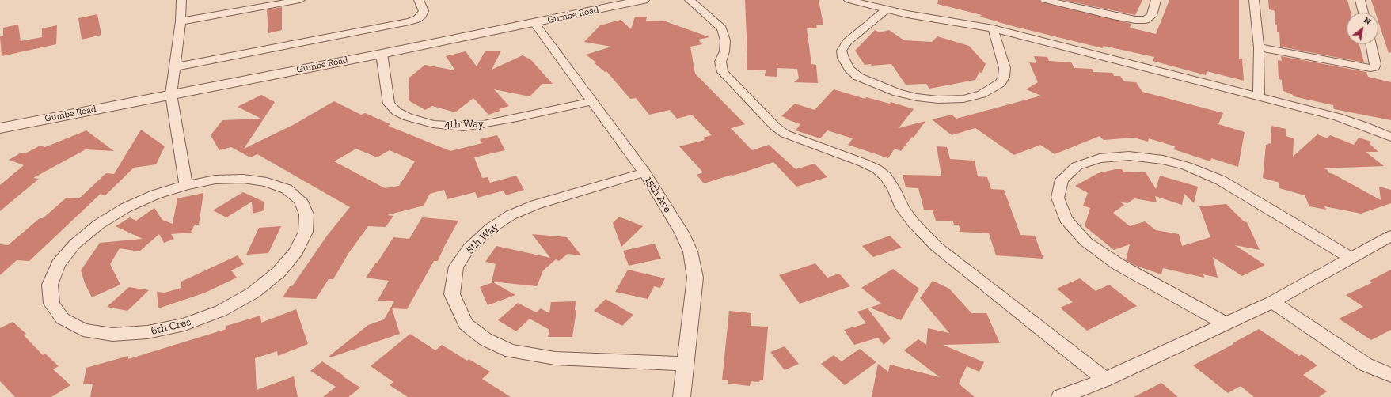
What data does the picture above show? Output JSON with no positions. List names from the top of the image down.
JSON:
{
  "streets": {
    "street": [
      "Gumbe Road",
      "4th Way",
      "15th Ave",
      "5th Way",
      "6th Cres"
    ]
  },
  "crossings": [
    ["Gumbe Road", "4th Way"],
    ["Gumbe Road", "15th Ave"],
    ["4th Way", "15th Ave"],
    ["15th Ave", "5th Way"]
  ],
  "north": "top right"
}
